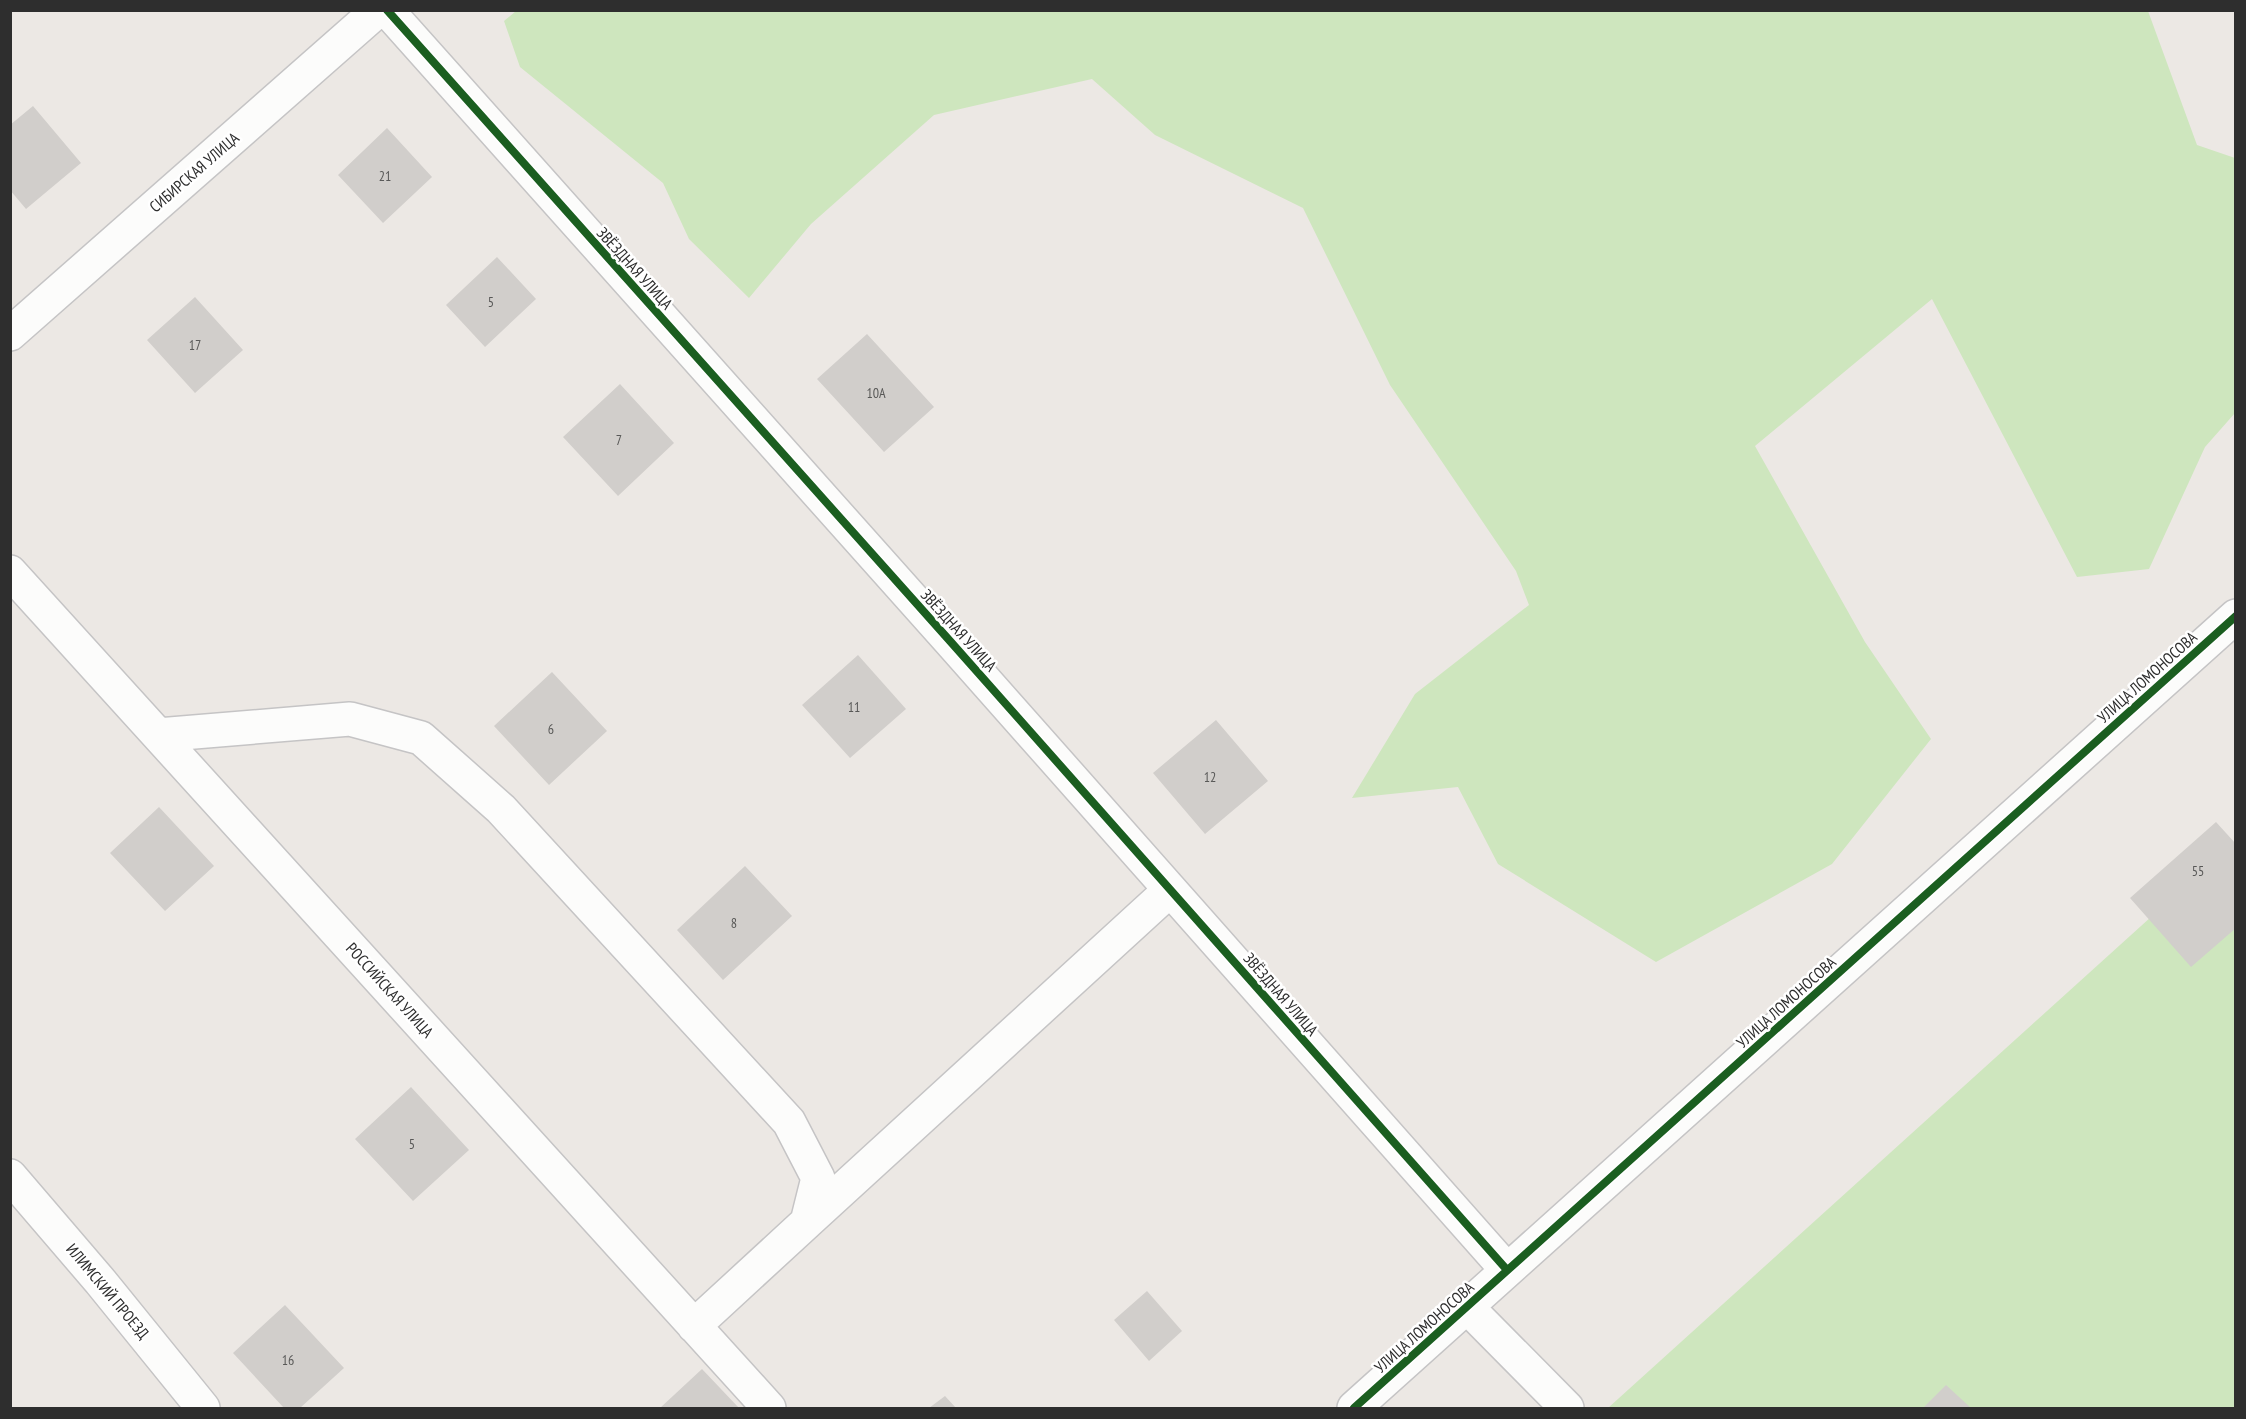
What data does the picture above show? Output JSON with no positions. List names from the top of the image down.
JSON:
{
  "streets": {
    "street": [
      "СИБИРСКАЯ УЛИЦА",
      "ЗВЁЗДНАЯ УЛИЦА",
      "УЛИЦА ЛОМОНОСОВА",
      "РОССИЙСКАЯ УЛИЦА",
      "ИЛИМСКИЙ ПРОЕЗД"
    ]
  },
  "crossings": [
    ["ЗВЁЗДНАЯ УЛИЦА", "УЛИЦА ЛОМОНОСОВА"]
  ],
  "house_numbers": [
    "21",
    "5",
    "17",
    "10А",
    "7",
    "11",
    "6",
    "12",
    "55",
    "8",
    "5",
    "16"
  ]
}
